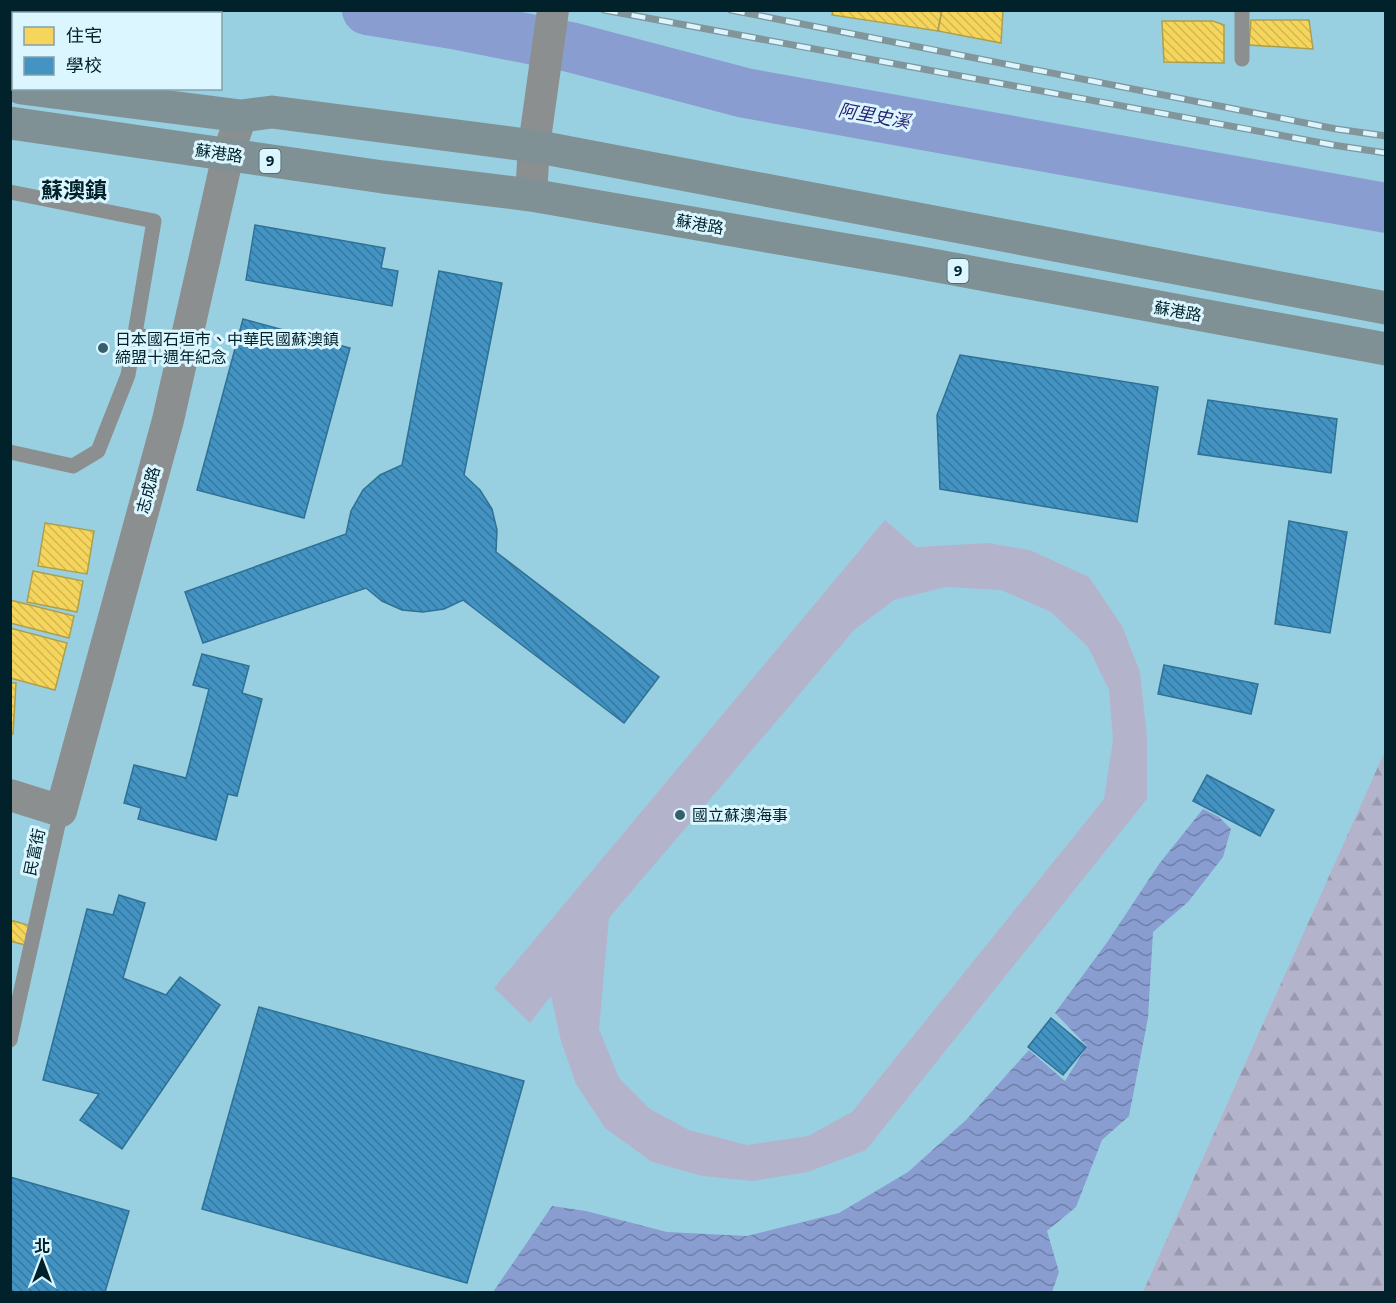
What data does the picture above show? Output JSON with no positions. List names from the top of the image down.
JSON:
{
  "streets": {
    "main road": ["蘇港路", "9"],
    "street": ["志成路"],
    "lane": ["民富街"]
  },
  "crossings": [
    ["蘇港路", "志成路"],
    ["志成路", "民富街"]
  ],
  "districts": ["蘇澳鎮"],
  "water": ["阿里史溪"],
  "places": ["日本國石垣市、中華民國蘇澳鎮 締盟十週年紀念", "國立蘇澳海事"],
  "legend": ["住宅", "學校"],
  "north": "top"
}
